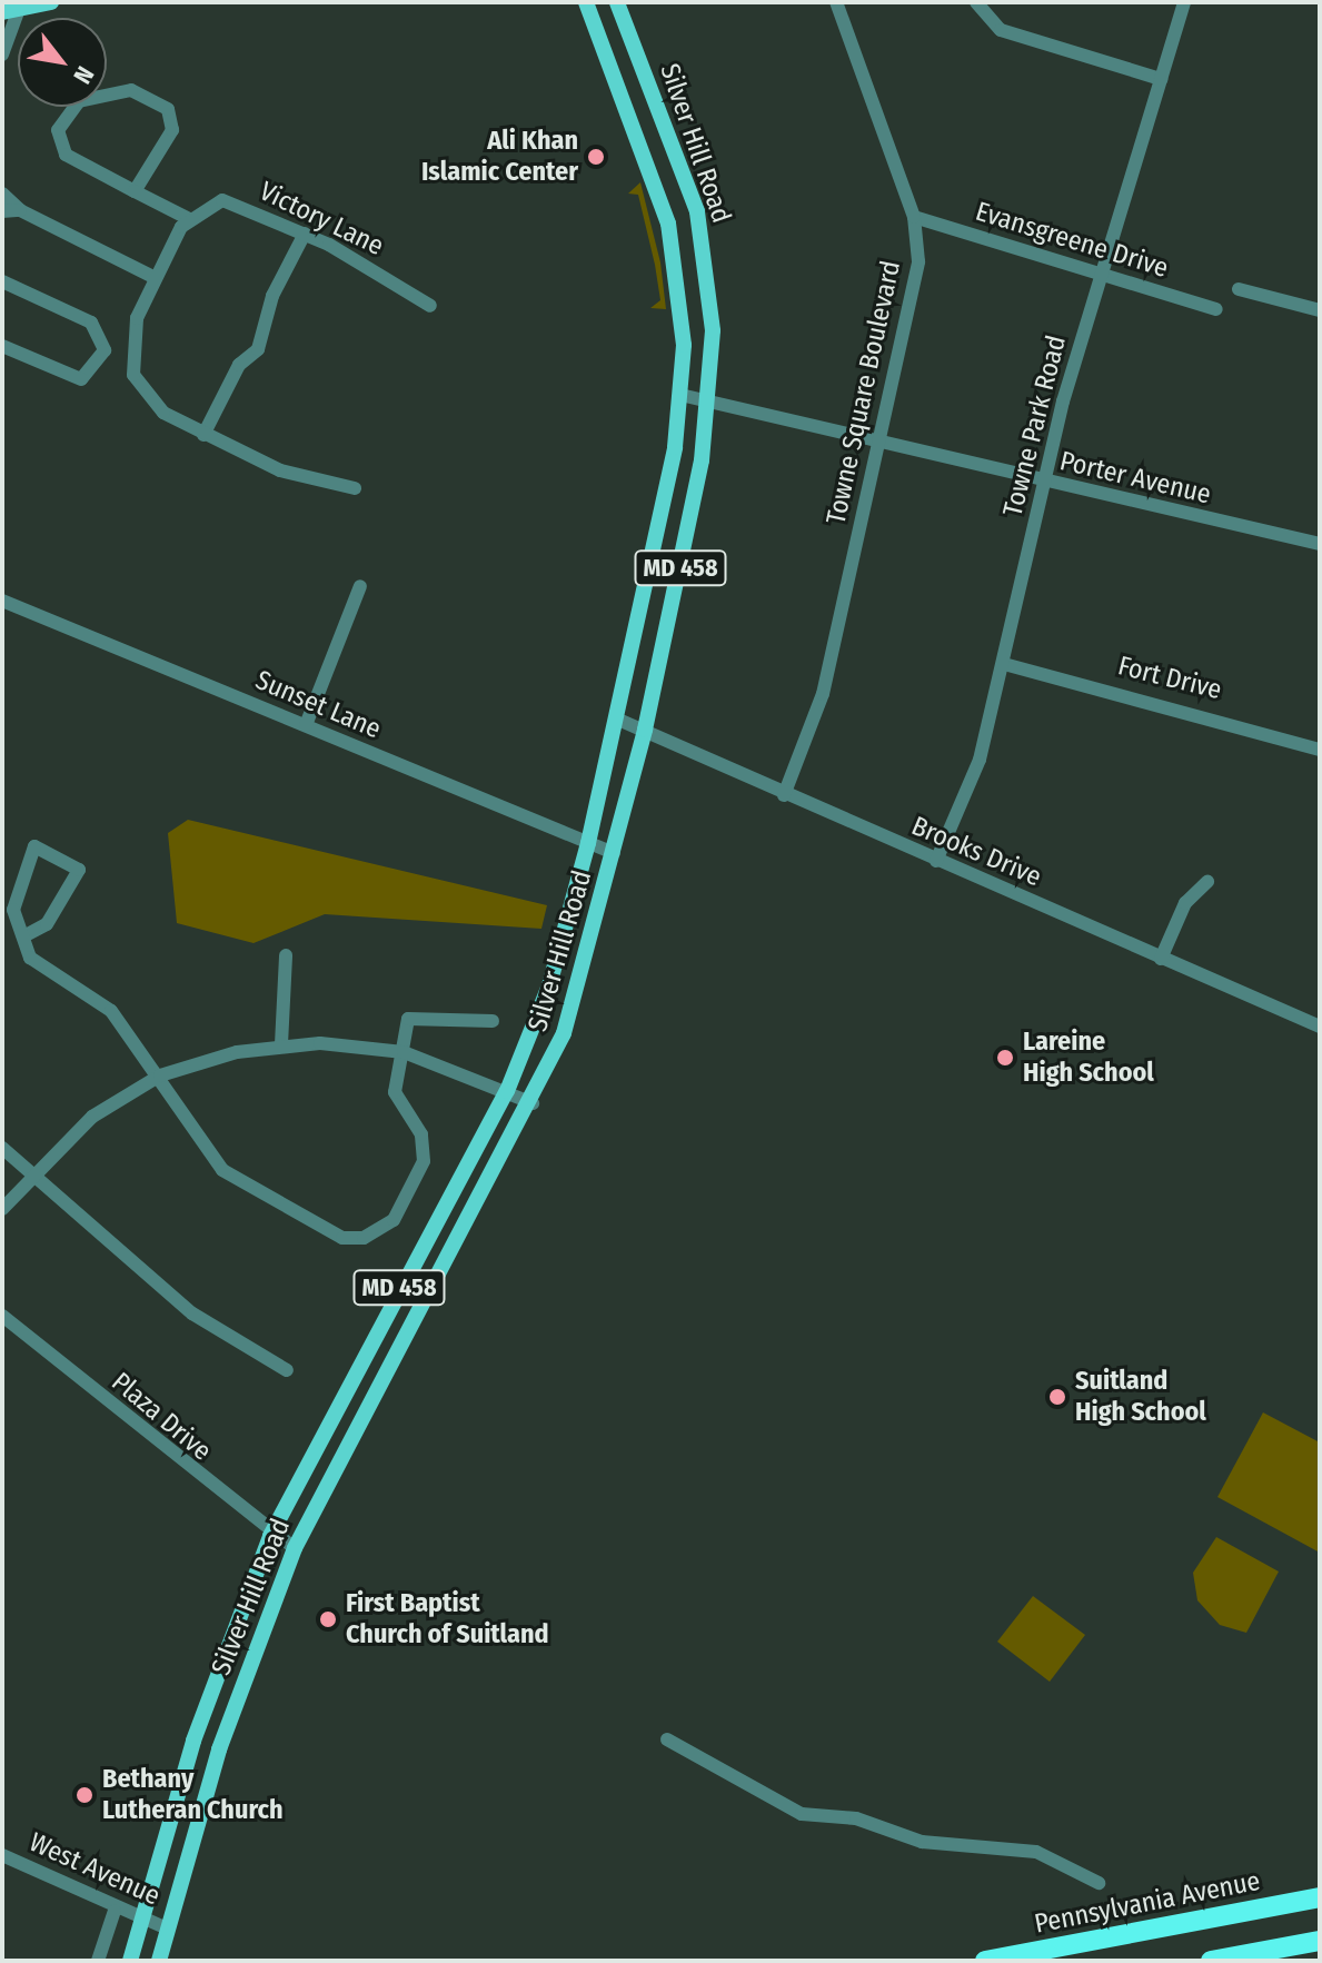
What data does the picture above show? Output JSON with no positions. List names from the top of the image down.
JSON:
{
  "streets": {
    "highway": ["Pennsylvania Avenue"],
    "main road": ["Silver Hill Road", "MD 458"],
    "street": [
      "Victory Lane",
      "Evansgreene Drive",
      "Towne Square Boulevard",
      "Towne Park Road",
      "Porter Avenue",
      "Fort Drive",
      "Sunset Lane",
      "Brooks Drive",
      "Plaza Drive",
      "West Avenue"
    ]
  },
  "crossings": [
    ["Silver Hill Road", "Porter Avenue"],
    ["Silver Hill Road", "Sunset Lane"],
    ["Silver Hill Road", "Brooks Drive"],
    ["Silver Hill Road", "Plaza Drive"],
    ["Silver Hill Road", "West Avenue"],
    ["Evansgreene Drive", "Towne Square Boulevard"],
    ["Evansgreene Drive", "Towne Park Road"],
    ["Towne Square Boulevard", "Porter Avenue"],
    ["Towne Square Boulevard", "Brooks Drive"],
    ["Towne Park Road", "Porter Avenue"],
    ["Towne Park Road", "Fort Drive"],
    ["Towne Park Road", "Brooks Drive"]
  ],
  "places": [
    "Ali Khan Islamic Center",
    "Lareine High School",
    "Suitland High School",
    "First Baptist Church of Suitland",
    "Bethany Lutheran Church"
  ],
  "north": "bottom right"
}
